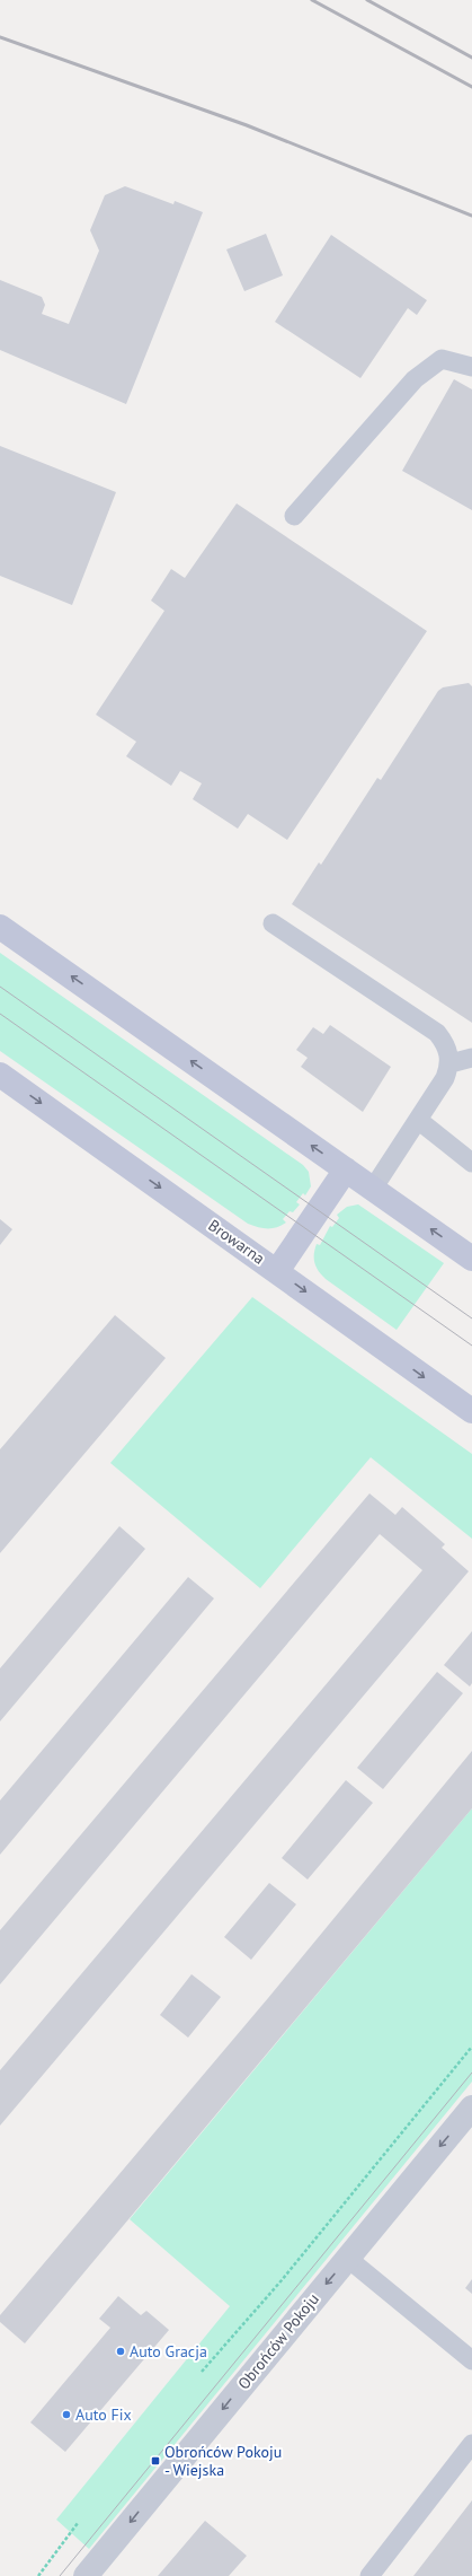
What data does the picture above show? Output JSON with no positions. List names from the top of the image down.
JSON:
{
  "streets": {
    "main road": ["Browarna"],
    "street": ["Obrońców Pokoju"]
  },
  "one_way": ["Obrońców Pokoju"],
  "places": {
    "other": ["Auto Gracja", "Auto Fix"],
    "transit": ["Obrońców Pokoju - Wiejska"]
  }
}
